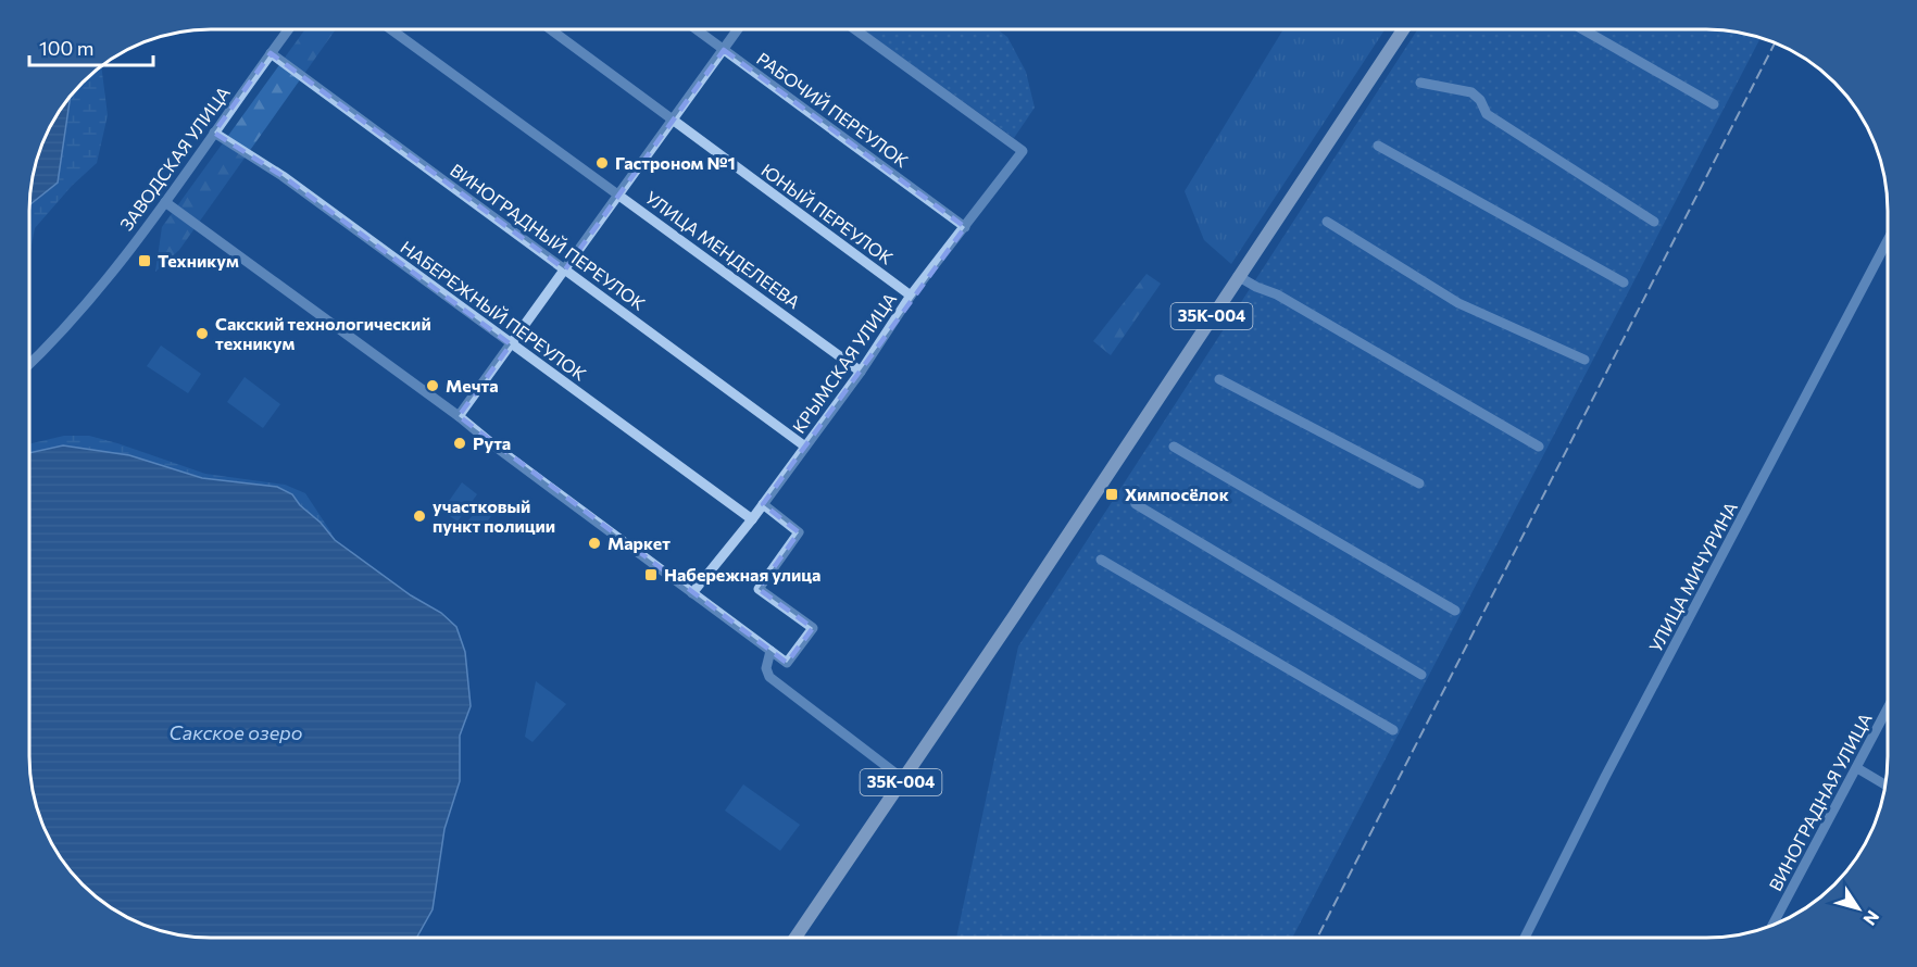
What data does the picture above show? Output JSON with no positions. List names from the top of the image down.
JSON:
{
  "streets": {
    "main road": ["35К-004"],
    "street": [
      "РАБОЧИЙ ПЕРЕУЛОК",
      "ЗАВОДСКАЯ УЛИЦА",
      "ЮНЫЙ ПЕРЕУЛОК",
      "ВИНОГРАДНЫЙ ПЕРЕУЛОК",
      "УЛИЦА МЕНДЕЛЕЕВА",
      "НАБЕРЕЖНЫЙ ПЕРЕУЛОК",
      "КРЫМСКАЯ УЛИЦА",
      "УЛИЦА МИЧУРИНА",
      "ВИНОГРАДНАЯ УЛИЦА"
    ]
  },
  "crossings": [
    ["РАБОЧИЙ ПЕРЕУЛОК", "КРЫМСКАЯ УЛИЦА"],
    ["ЗАВОДСКАЯ УЛИЦА", "ВИНОГРАДНЫЙ ПЕРЕУЛОК"],
    ["ЗАВОДСКАЯ УЛИЦА", "НАБЕРЕЖНЫЙ ПЕРЕУЛОК"],
    ["ЮНЫЙ ПЕРЕУЛОК", "КРЫМСКАЯ УЛИЦА"],
    ["ВИНОГРАДНЫЙ ПЕРЕУЛОК", "КРЫМСКАЯ УЛИЦА"],
    ["УЛИЦА МЕНДЕЛЕЕВА", "КРЫМСКАЯ УЛИЦА"],
    ["НАБЕРЕЖНЫЙ ПЕРЕУЛОК", "КРЫМСКАЯ УЛИЦА"]
  ],
  "water": ["Сакское озеро"],
  "places": {
    "other": [
      "Гастроном №1",
      "Сакский технологический техникум",
      "Мечта",
      "Рута",
      "участковый пункт полиции",
      "Маркет"
    ],
    "transit": ["Техникум", "Химпосёлок", "Набережная улица"]
  },
  "scale_bar": "100 m",
  "north": "bottom right"
}
